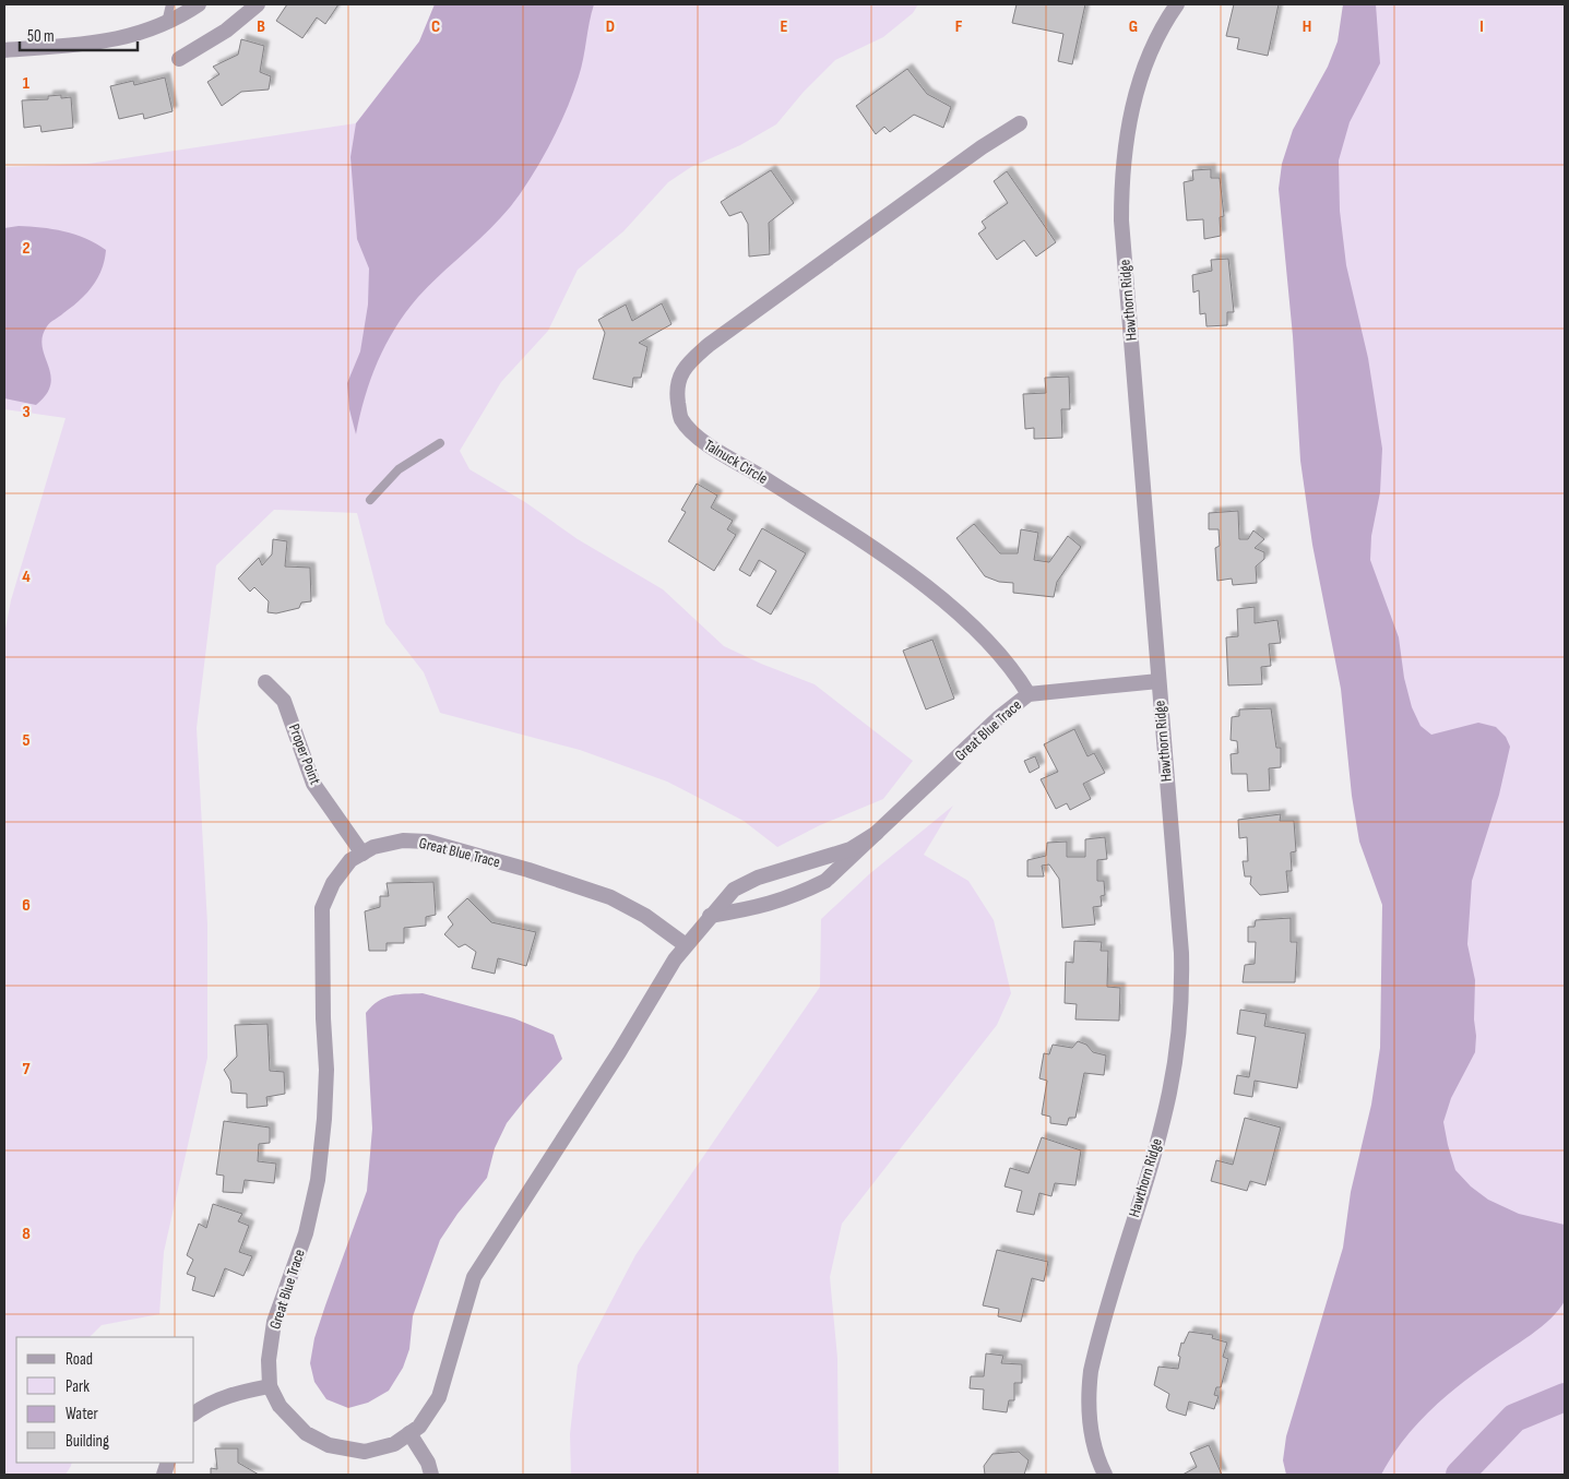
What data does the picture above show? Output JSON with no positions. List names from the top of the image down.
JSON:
{
  "streets": {
    "street": [
      "Hawthorn Ridge",
      "Talnuck Circle",
      "Great Blue Trace",
      "Proper Point"
    ]
  },
  "crossings": [
    ["Hawthorn Ridge", "Great Blue Trace"],
    ["Talnuck Circle", "Great Blue Trace"],
    ["Great Blue Trace", "Proper Point"]
  ],
  "legend": [
    "Road",
    "Park",
    "Water",
    "Building"
  ],
  "scale_bar": "50 m",
  "grid": {
    "columns": [
      "B",
      "C",
      "D",
      "E",
      "F",
      "G",
      "H",
      "I"
    ],
    "rows": [
      "1",
      "2",
      "3",
      "4",
      "5",
      "6",
      "7",
      "8"
    ]
  }
}
